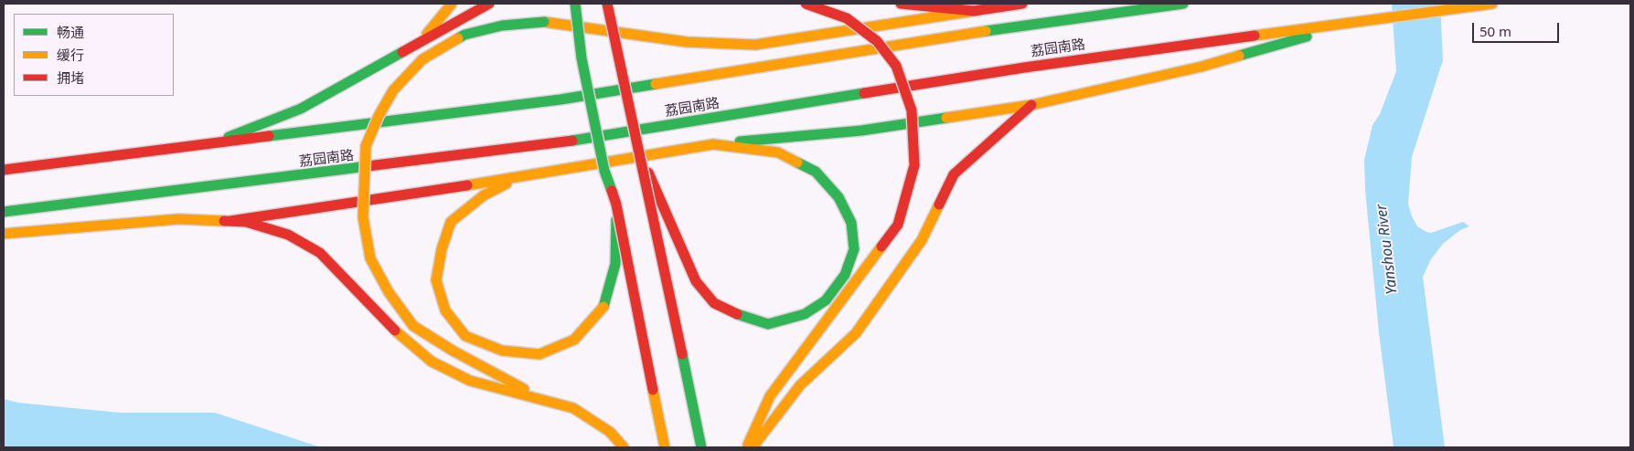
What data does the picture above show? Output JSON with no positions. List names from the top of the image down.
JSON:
{
  "streets": {
    "main road": ["荔园南路"]
  },
  "water": ["Yanshou River"],
  "legend": ["畅通", "缓行", "拥堵"],
  "scale_bar": "50 m"
}
